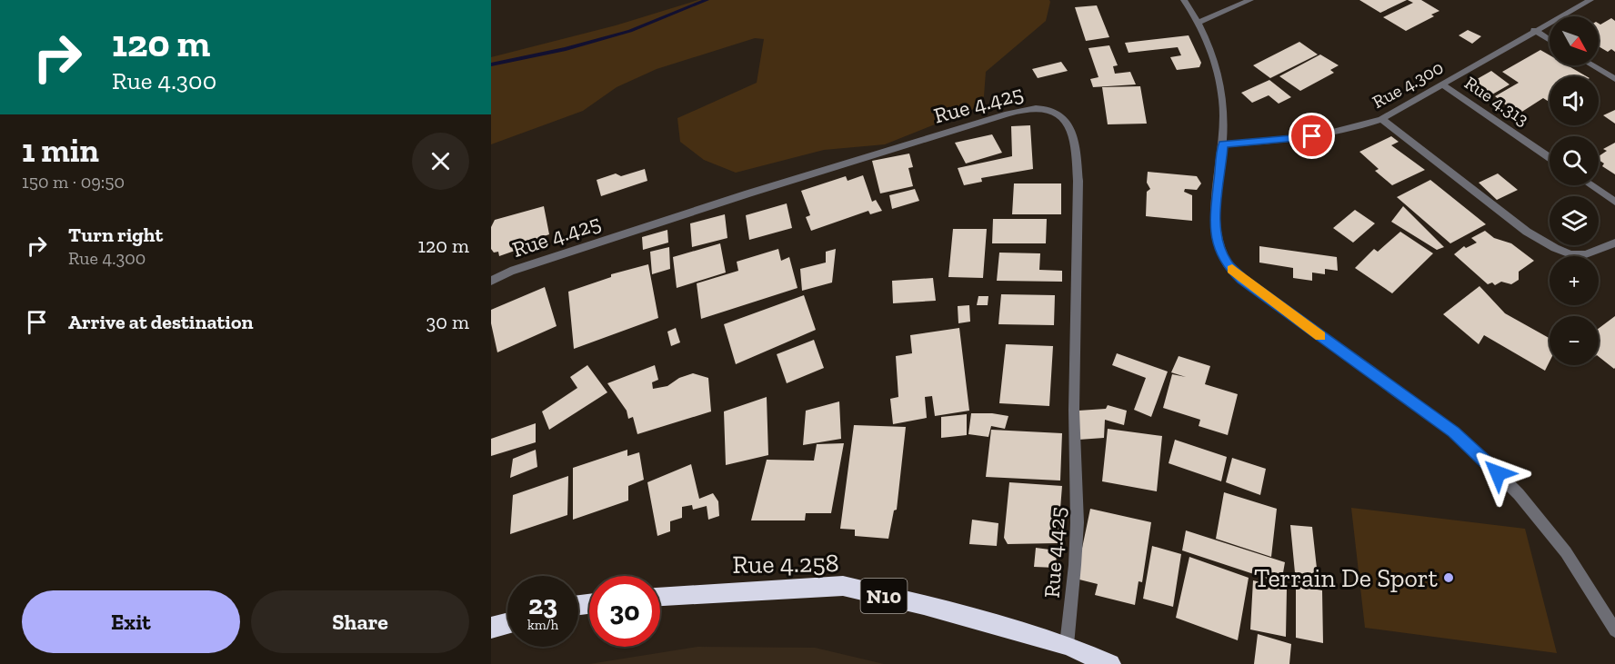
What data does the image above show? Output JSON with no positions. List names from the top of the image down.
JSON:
{
  "streets": {
    "highway": ["Rue 4.258", "N10"],
    "street": ["Rue 4.300", "Rue 4.313", "Rue 4.425"]
  },
  "crossings": [
    ["Rue 4.300", "Rue 4.313"],
    ["Rue 4.425", "Rue 4.258"]
  ],
  "places": ["Terrain De Sport"],
  "north": "bottom right",
  "page": {
    "turn": ["120 m", "Rue 4.300"],
    "map_buttons": ["+", "−"],
    "heading": ["1 min", "150 m · 09:50"],
    "list": [
      {
        "name": "Turn right",
        "note": "Rue 4.300",
        "value": "120 m"
      },
      {
        "name": "Arrive at destination",
        "value": "30 m"
      }
    ],
    "speed": "23 km/h",
    "limit": "30",
    "buttons": ["Exit", "Share"]
  }
}
